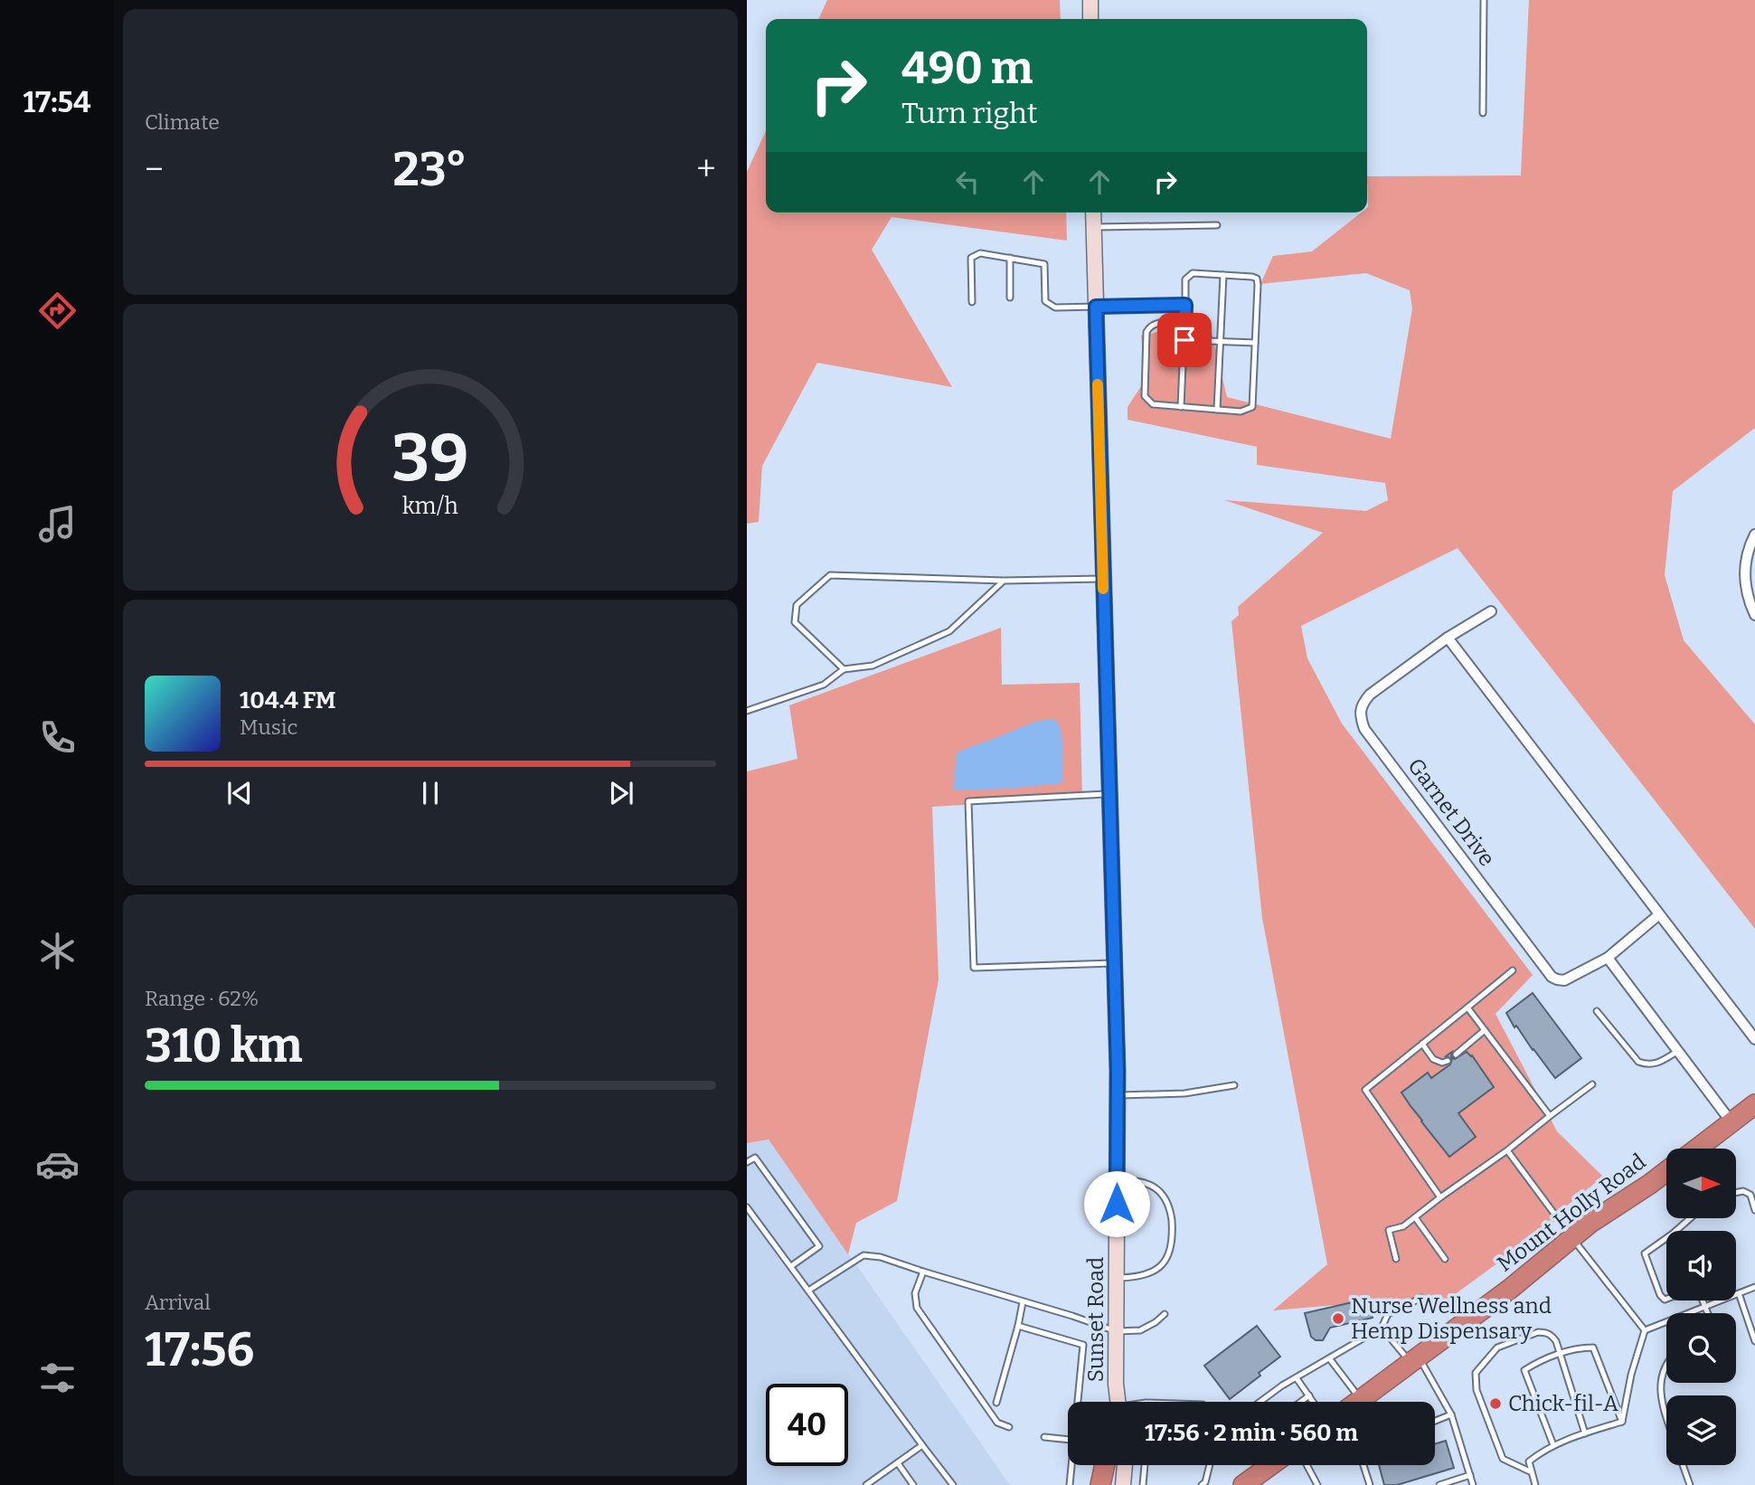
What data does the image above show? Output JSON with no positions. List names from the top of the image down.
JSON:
{
  "streets": {
    "highway": ["Mount Holly Road"],
    "street": ["Garnet Drive", "Sunset Road"]
  },
  "places": ["Nurse Wellness and Hemp Dispensary", "Chick-fil-A"],
  "north": "right",
  "page": {
    "tabs": "17:54",
    "tile": [
      "Climate",
      ["Range · 62%", "310 km"],
      ["Arrival", "17:56"]
    ],
    "turn": ["490 m", "Turn right"],
    "heat": ["−", "23°", "+"],
    "song": ["104.4 FM", "Music"],
    "limit": "40",
    "trip": "17:56 · 2 min · 560 m",
    "gauge": ["39", "km/h"]
  }
}
